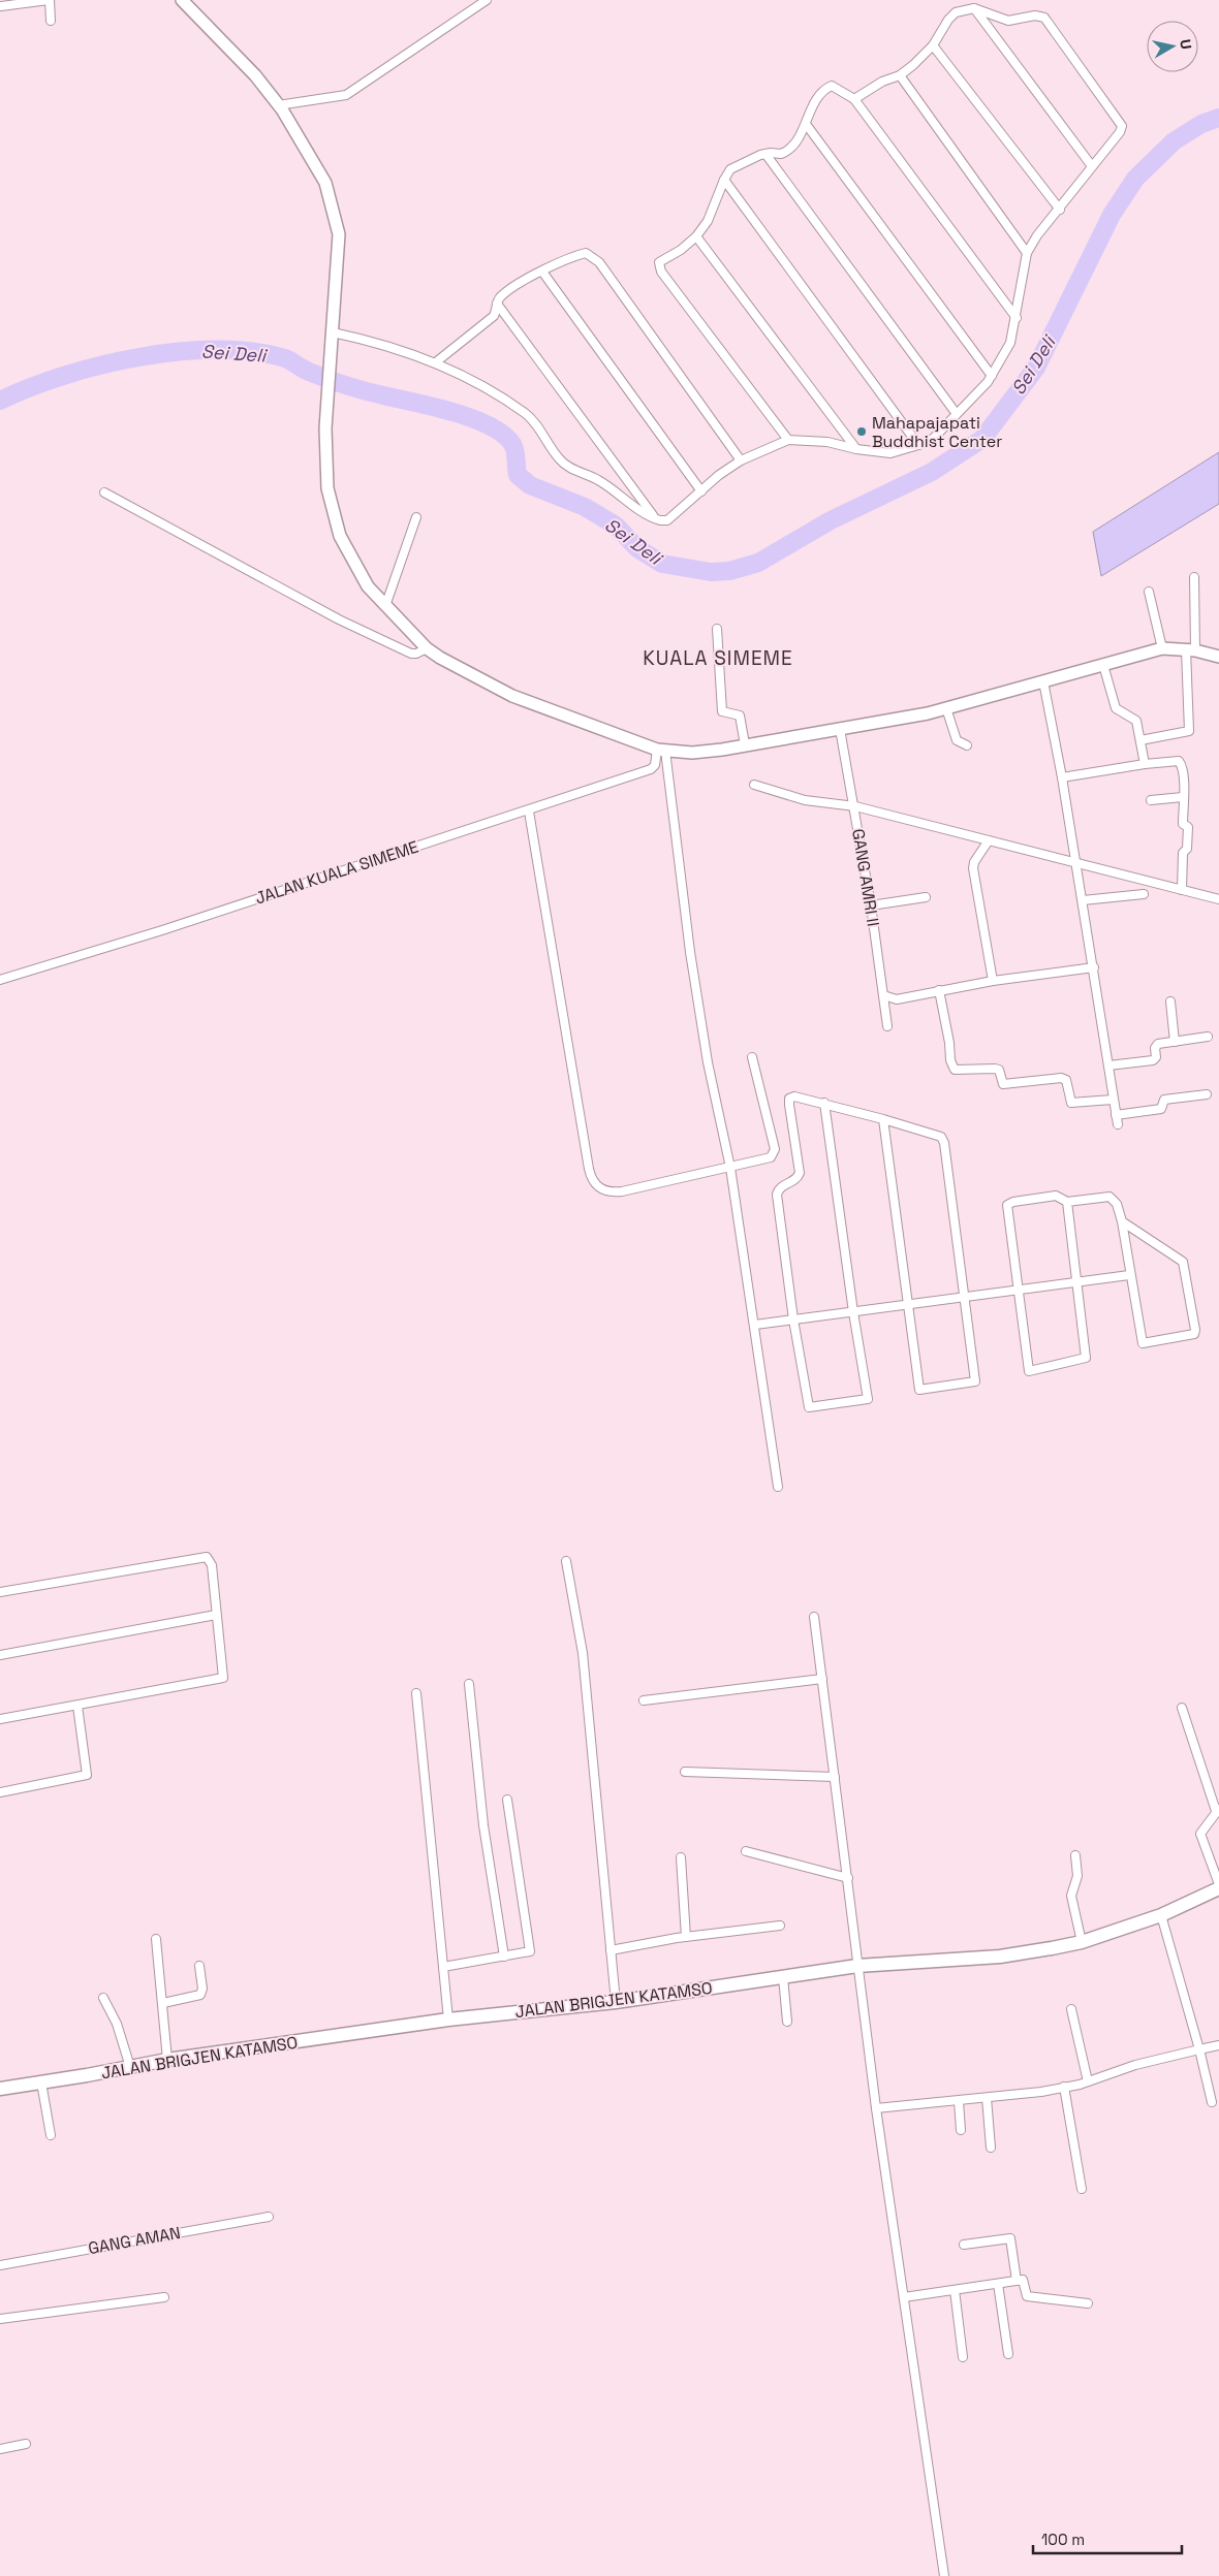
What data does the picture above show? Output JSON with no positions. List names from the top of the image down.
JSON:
{
  "streets": {
    "main road": ["JALAN BRIGJEN KATAMSO"],
    "street": ["JALAN KUALA SIMEME", "GANG AMRI II", "GANG AMAN"]
  },
  "districts": ["KUALA SIMEME"],
  "water": ["Sei Deli"],
  "places": ["Mahapajapati Buddhist Center"],
  "scale_bar": "100 m",
  "north": "right"
}
